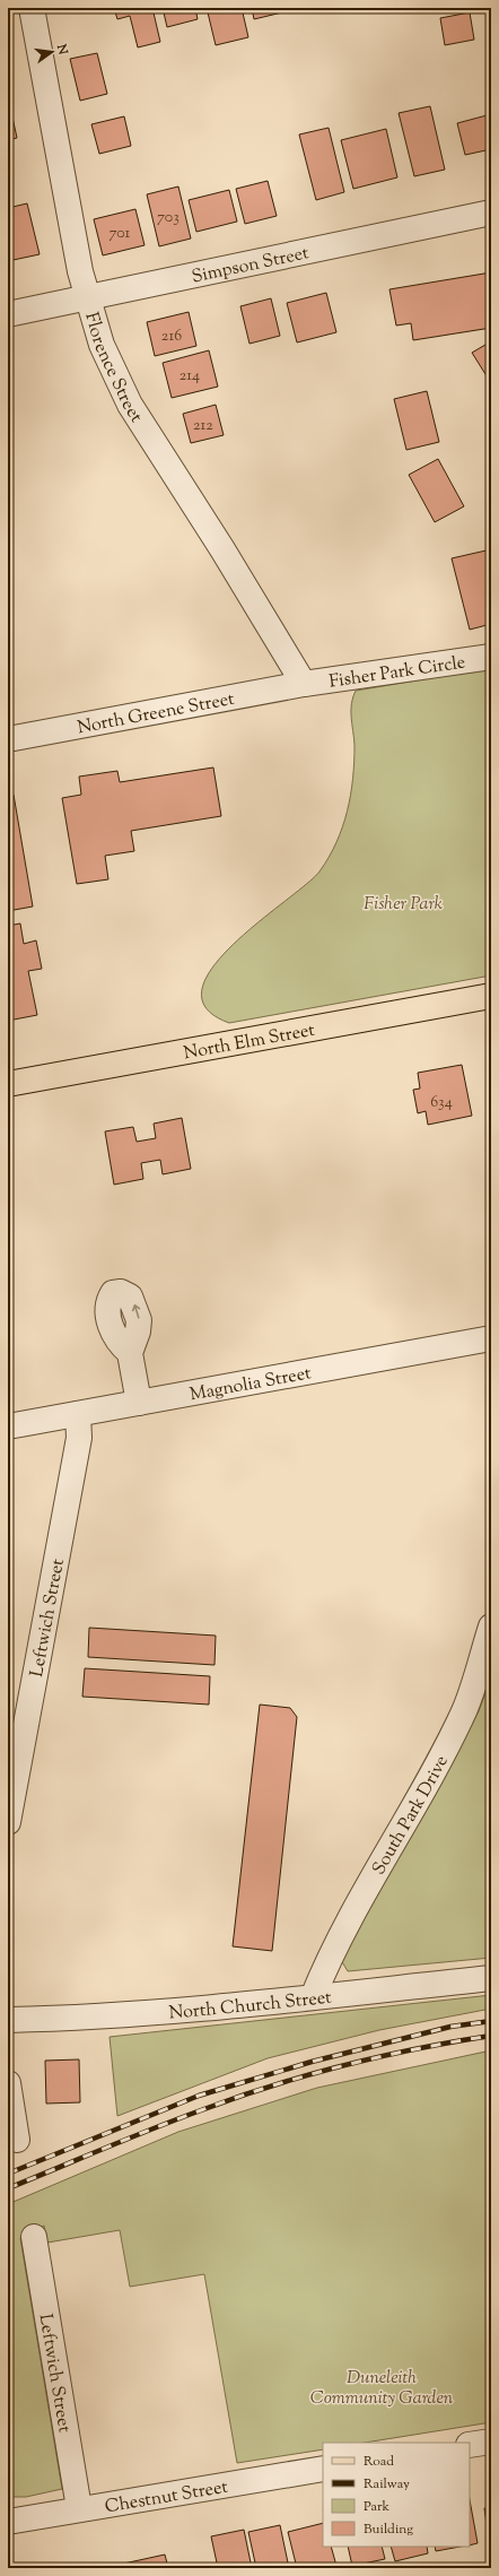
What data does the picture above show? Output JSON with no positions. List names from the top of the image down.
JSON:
{
  "streets": {
    "main road": ["North Elm Street"],
    "street": [
      "Simpson Street",
      "Florence Street",
      "Fisher Park Circle",
      "North Greene Street",
      "Magnolia Street",
      "Leftwich Street",
      "South Park Drive",
      "North Church Street",
      "Chestnut Street"
    ]
  },
  "crossings": [
    ["Simpson Street", "Florence Street"],
    ["Florence Street", "Fisher Park Circle"],
    ["Florence Street", "North Greene Street"],
    ["Fisher Park Circle", "North Greene Street"],
    ["Magnolia Street", "Leftwich Street"],
    ["Leftwich Street", "Chestnut Street"],
    ["South Park Drive", "North Church Street"]
  ],
  "parks": ["Fisher Park", "Duneleith Community Garden"],
  "house_numbers": [
    "703",
    "701",
    "216",
    "214",
    "212",
    "634"
  ],
  "legend": [
    "Road",
    "Railway",
    "Park",
    "Building"
  ],
  "north": "right"
}
